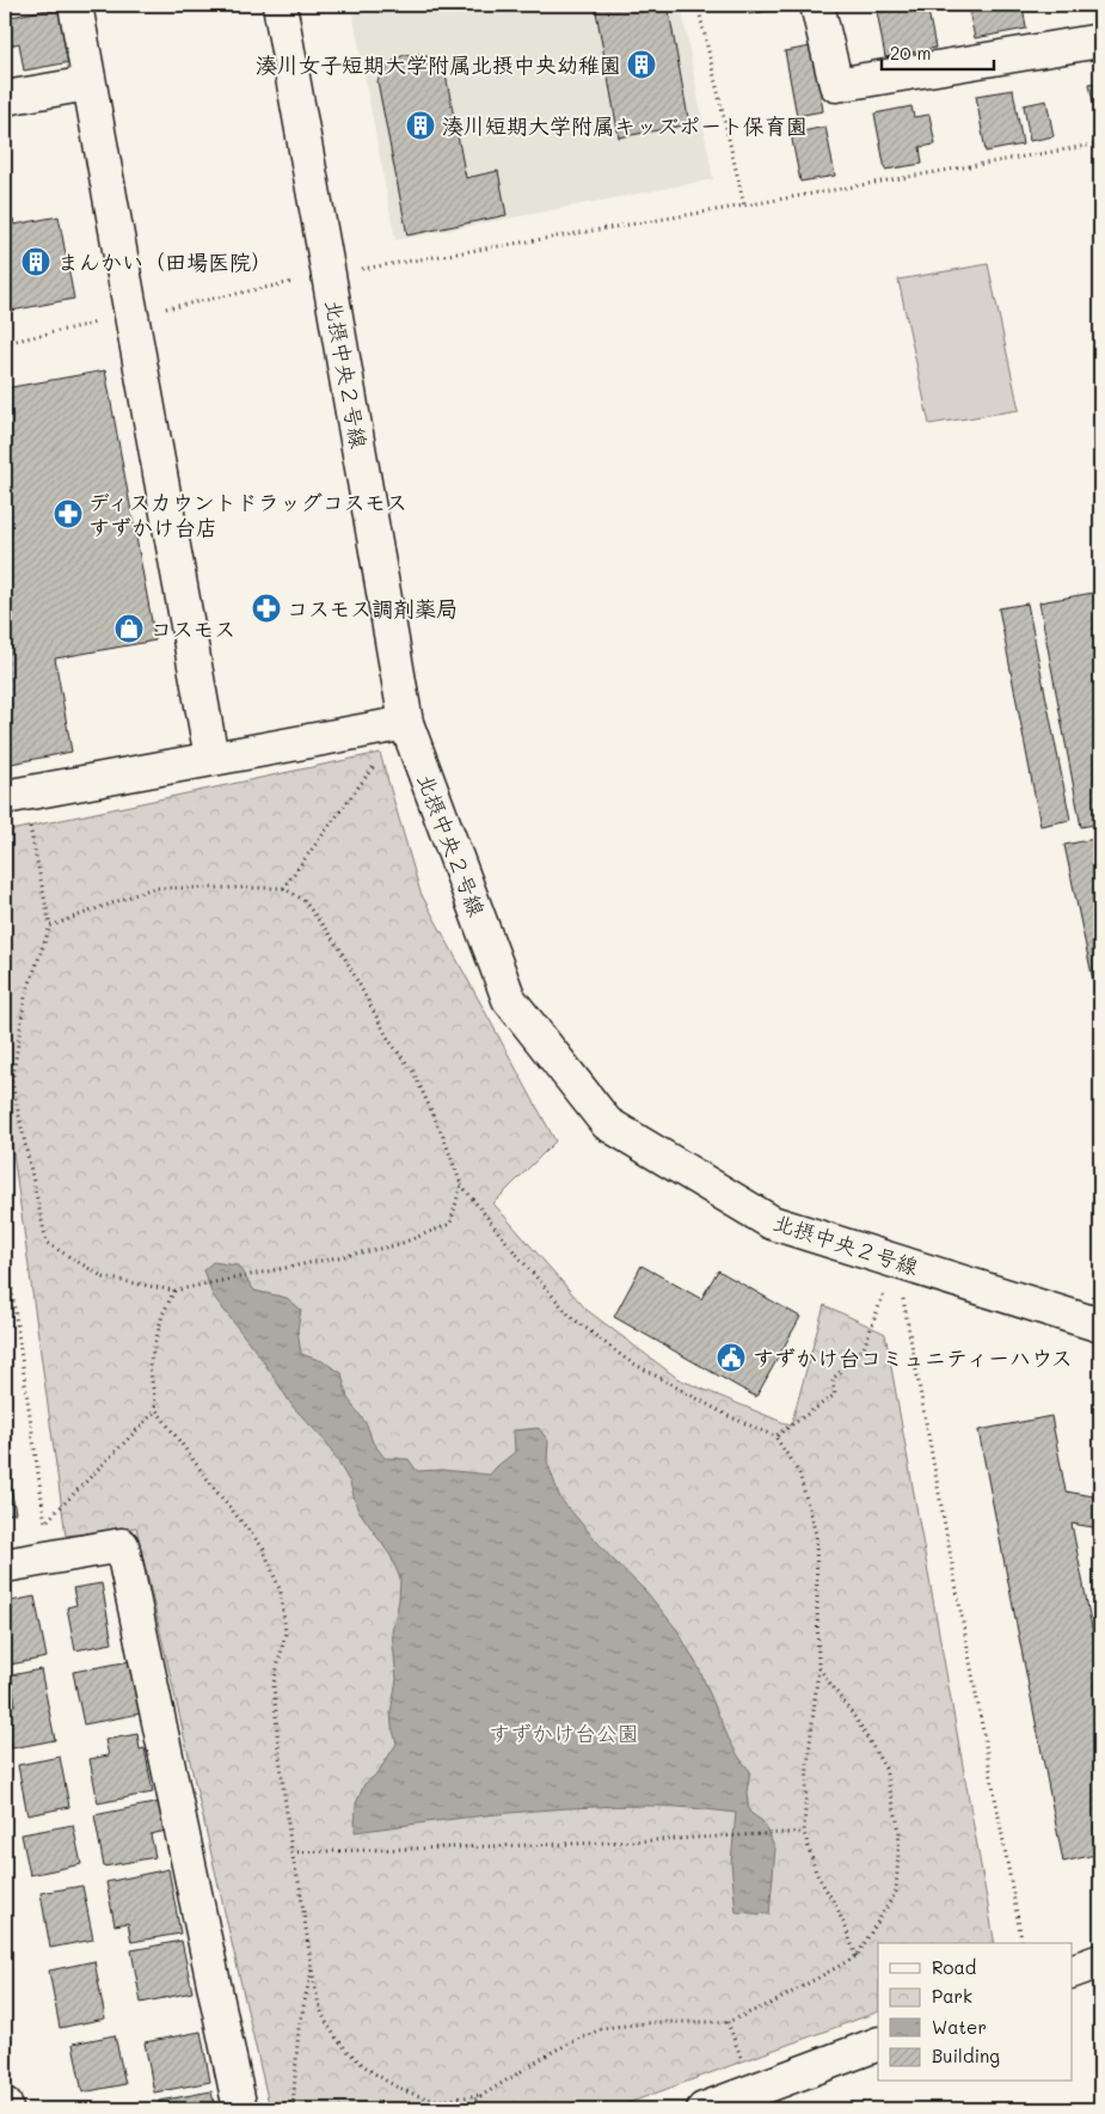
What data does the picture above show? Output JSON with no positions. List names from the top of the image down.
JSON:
{
  "streets": {
    "street": ["北摂中央２号線"]
  },
  "parks": ["すずかけ台公園"],
  "places": {
    "building": ["湊川女子短期大学附属北摂中央幼稚園", "湊川短期大学附属キッズポート保育園", "まんかい（田場医院）"],
    "pharmacy": ["ディスカウントドラッグコスモス すずかけ台店", "コスモス調剤薬局"],
    "shop": ["コスモス"],
    "public building": ["すずかけ台コミュニティーハウス"]
  },
  "legend": [
    "Road",
    "Park",
    "Water",
    "Building"
  ],
  "scale_bar": "20 m"
}
